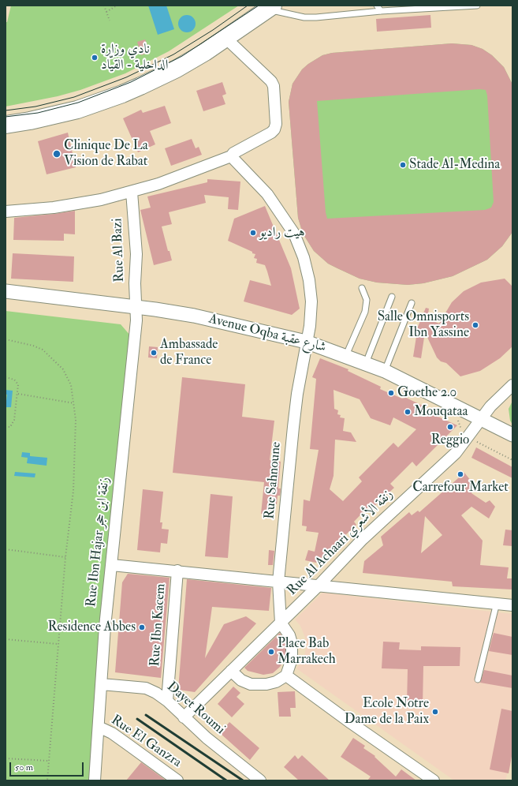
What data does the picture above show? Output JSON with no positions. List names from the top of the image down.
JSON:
{
  "streets": {
    "street": [
      "Rue Al Bazi",
      "Avenue Oqba شارع عقبة",
      "Rue Sahnoune",
      "Rue Ibn Hajar زنقة ابن حجر",
      "Rue Al Achaari زنقة الأشعري",
      "Rue Ibn Kacem",
      "Dayet Roumi",
      "Rue El Ganzra"
    ]
  },
  "crossings": [
    ["Rue Al Bazi", "Avenue Oqba شارع عقبة"],
    ["Rue Al Bazi", "Rue Ibn Hajar زنقة ابن حجر"],
    ["Avenue Oqba شارع عقبة", "Rue Sahnoune"],
    ["Avenue Oqba شارع عقبة", "Rue Ibn Hajar زنقة ابن حجر"],
    ["Avenue Oqba شارع عقبة", "Rue Al Achaari زنقة الأشعري"],
    ["Rue Sahnoune", "Rue Al Achaari زنقة الأشعري"],
    ["Rue Ibn Hajar زنقة ابن حجر", "Dayet Roumi"],
    ["Rue Ibn Hajar زنقة ابن حجر", "Rue El Ganzra"],
    ["Rue Al Achaari زنقة الأشعري", "Dayet Roumi"],
    ["Rue Ibn Kacem", "Dayet Roumi"]
  ],
  "places": [
    "نادي وزارة الداخلية - القيّاد",
    "Clinique De La Vision de Rabat",
    "Stade Al-Medina",
    "هيت راديو",
    "Salle Omnisports Ibn Yassine",
    "Ambassade de France",
    "Goethe 2.0",
    "Mouqataa",
    "Reggio",
    "Carrefour Market",
    "Residence Abbes",
    "Place Bab Marrakech",
    "Ecole Notre Dame de la Paix"
  ],
  "scale_bar": "50 m"
}
